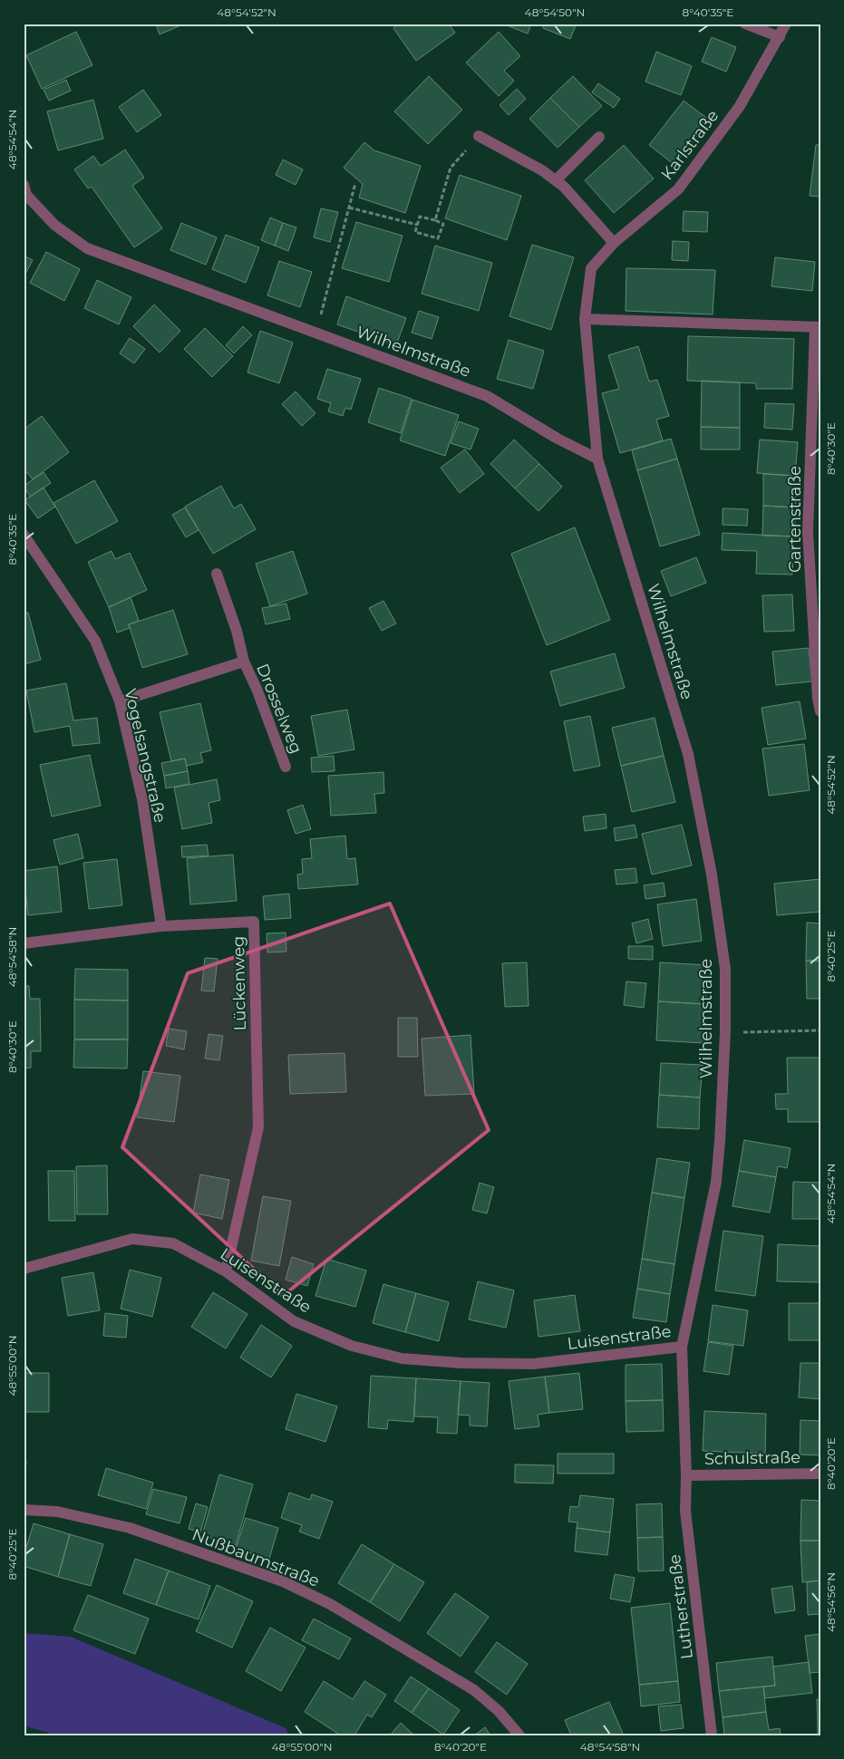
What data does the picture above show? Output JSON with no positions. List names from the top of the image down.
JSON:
{
  "streets": {
    "street": [
      "Karlstraße",
      "Wilhelmstraße",
      "Gartenstraße",
      "Drosselweg",
      "Vogelsangstraße",
      "Lückenweg",
      "Luisenstraße",
      "Schulstraße",
      "Nußbaumstraße",
      "Lutherstraße"
    ]
  },
  "crossings": [
    ["Karlstraße", "Wilhelmstraße"],
    ["Wilhelmstraße", "Luisenstraße"],
    ["Wilhelmstraße", "Schulstraße"],
    ["Wilhelmstraße", "Lutherstraße"],
    ["Drosselweg", "Vogelsangstraße"],
    ["Vogelsangstraße", "Lückenweg"],
    ["Lückenweg", "Luisenstraße"],
    ["Schulstraße", "Lutherstraße"]
  ],
  "coordinates": [
    "48°54'52\"N",
    "48°54'50\"N",
    "8°40'35\"E",
    "48°54'54\"N",
    "8°40'30\"E",
    "8°40'25\"E",
    "48°54'58\"N",
    "48°55'00\"N",
    "8°40'20\"E",
    "48°54'56\"N"
  ]
}
